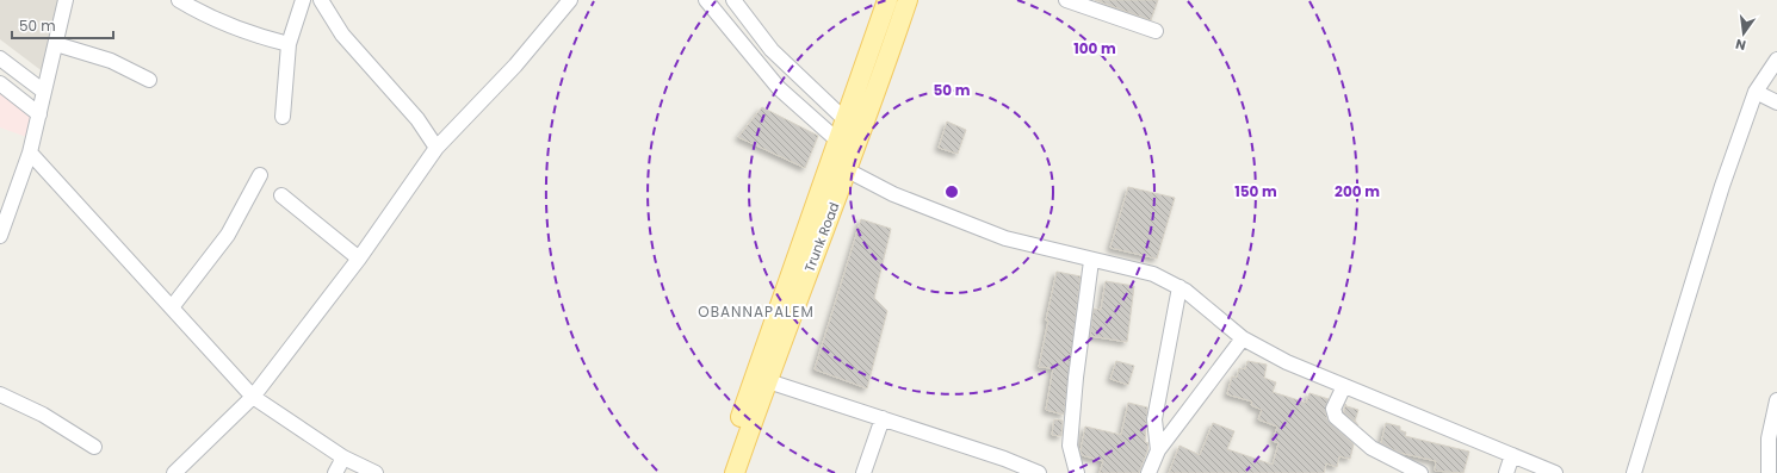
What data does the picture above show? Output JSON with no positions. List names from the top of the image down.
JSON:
{
  "streets": {
    "main road": ["Trunk Road"]
  },
  "districts": ["OBANNAPALEM"],
  "scale_bar": "50 m",
  "north": "bottom",
  "rings": [
    "100 m",
    "50 m",
    "150 m",
    "200 m"
  ]
}
